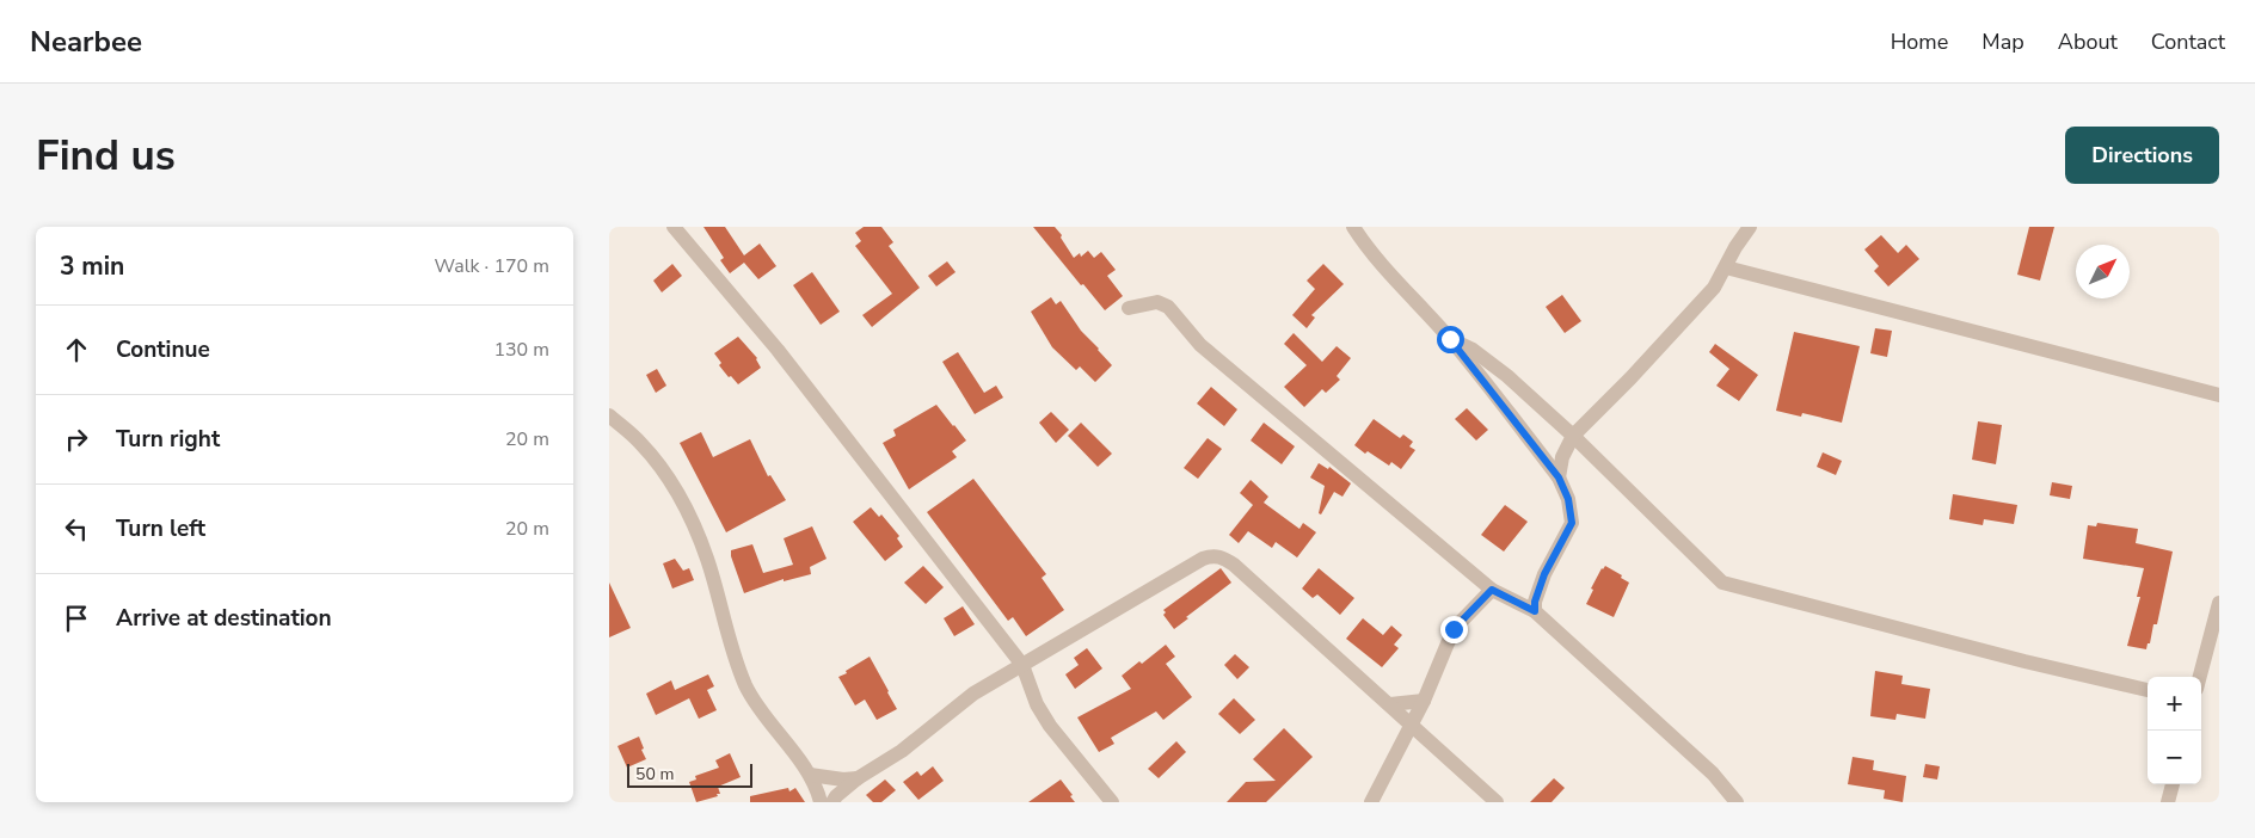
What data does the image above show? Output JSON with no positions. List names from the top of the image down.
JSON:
{
  "scale_bar": "50 m",
  "north": "top right",
  "page": {
    "header": "Nearbee",
    "nav": [
      "Home",
      "Map",
      "About",
      "Contact"
    ],
    "buttons": "Directions",
    "title": "Find us",
    "heading": ["3 min", "Walk · 170 m"],
    "list": [
      ["Continue", "130 m"],
      ["Turn right", "20 m"],
      ["Turn left", "20 m"],
      "Arrive at destination"
    ],
    "map_buttons": ["+", "−"],
    "scale": "50 m"
  }
}
